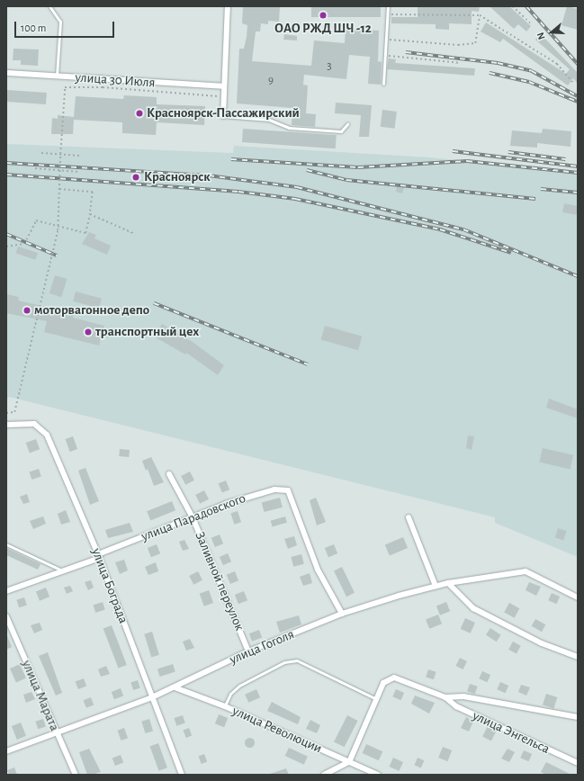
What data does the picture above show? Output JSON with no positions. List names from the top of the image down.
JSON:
{
  "streets": {
    "street": [
      "улица 30 Июля",
      "улица Парадовского",
      "Заливной переулок",
      "улица Бограда",
      "улица Гоголя",
      "улица Марата",
      "улица Революции",
      "улица Энгельса"
    ]
  },
  "crossings": [
    ["улица Парадовского", "Заливной переулок"],
    ["улица Парадовского", "улица Бограда"],
    ["улица Парадовского", "улица Гоголя"],
    ["Заливной переулок", "улица Гоголя"],
    ["улица Бограда", "улица Гоголя"],
    ["улица Гоголя", "улица Марата"],
    ["улица Гоголя", "улица Революции"]
  ],
  "places": [
    "ОАО РЖД ШЧ -12",
    "Красноярск-Пассажирский",
    "Красноярск",
    "моторвагонное депо",
    "транспортный цех"
  ],
  "house_numbers": ["3", "9"],
  "scale_bar": "100 m",
  "north": "left"
}
